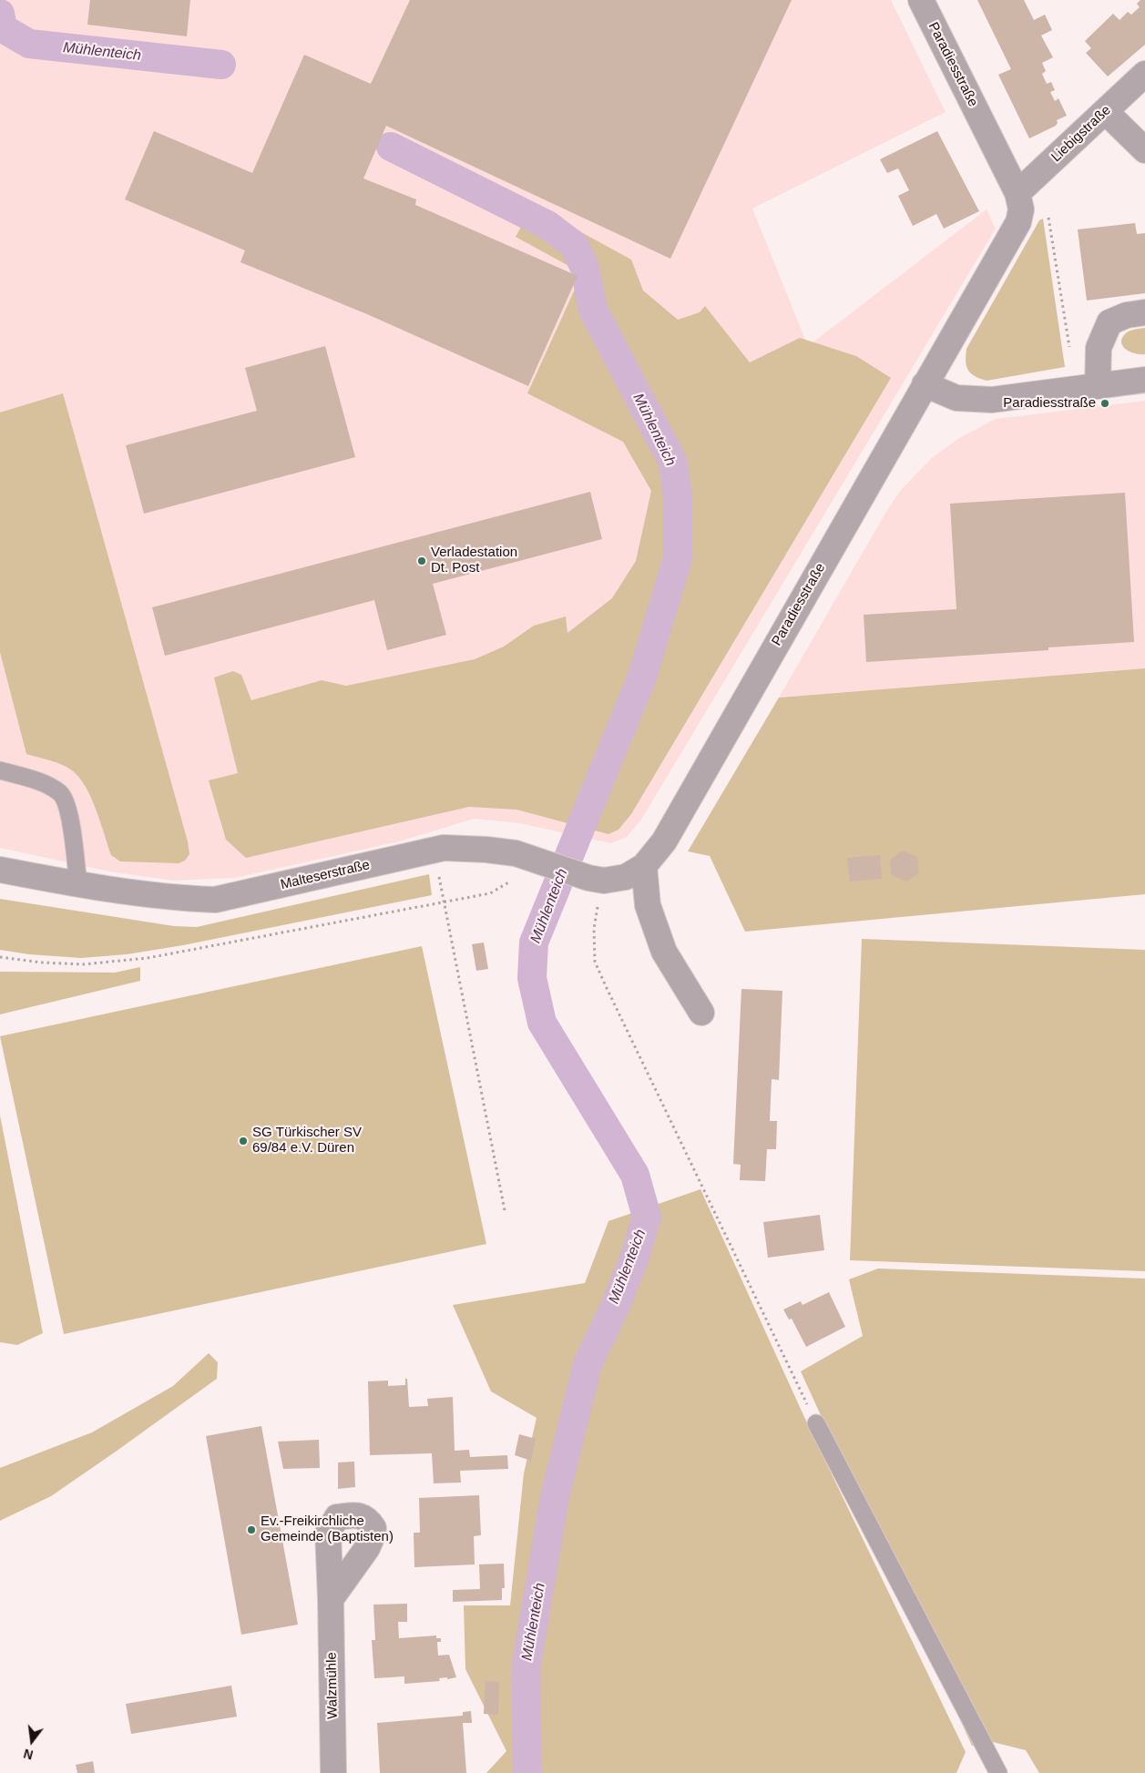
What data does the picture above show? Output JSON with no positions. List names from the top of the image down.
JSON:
{
  "streets": {
    "street": [
      "Paradiesstraße",
      "Liebigstraße",
      "Malteserstraße",
      "Walzmühle"
    ]
  },
  "crossings": [
    ["Paradiesstraße", "Liebigstraße"],
    ["Paradiesstraße", "Malteserstraße"]
  ],
  "water": ["Mühlenteich"],
  "places": [
    "Paradiesstraße",
    "Verladestation Dt. Post",
    "SG Türkischer SV 69/84 e.V. Düren",
    "Ev.-Freikirchliche Gemeinde (Baptisten)"
  ],
  "north": "bottom"
}
